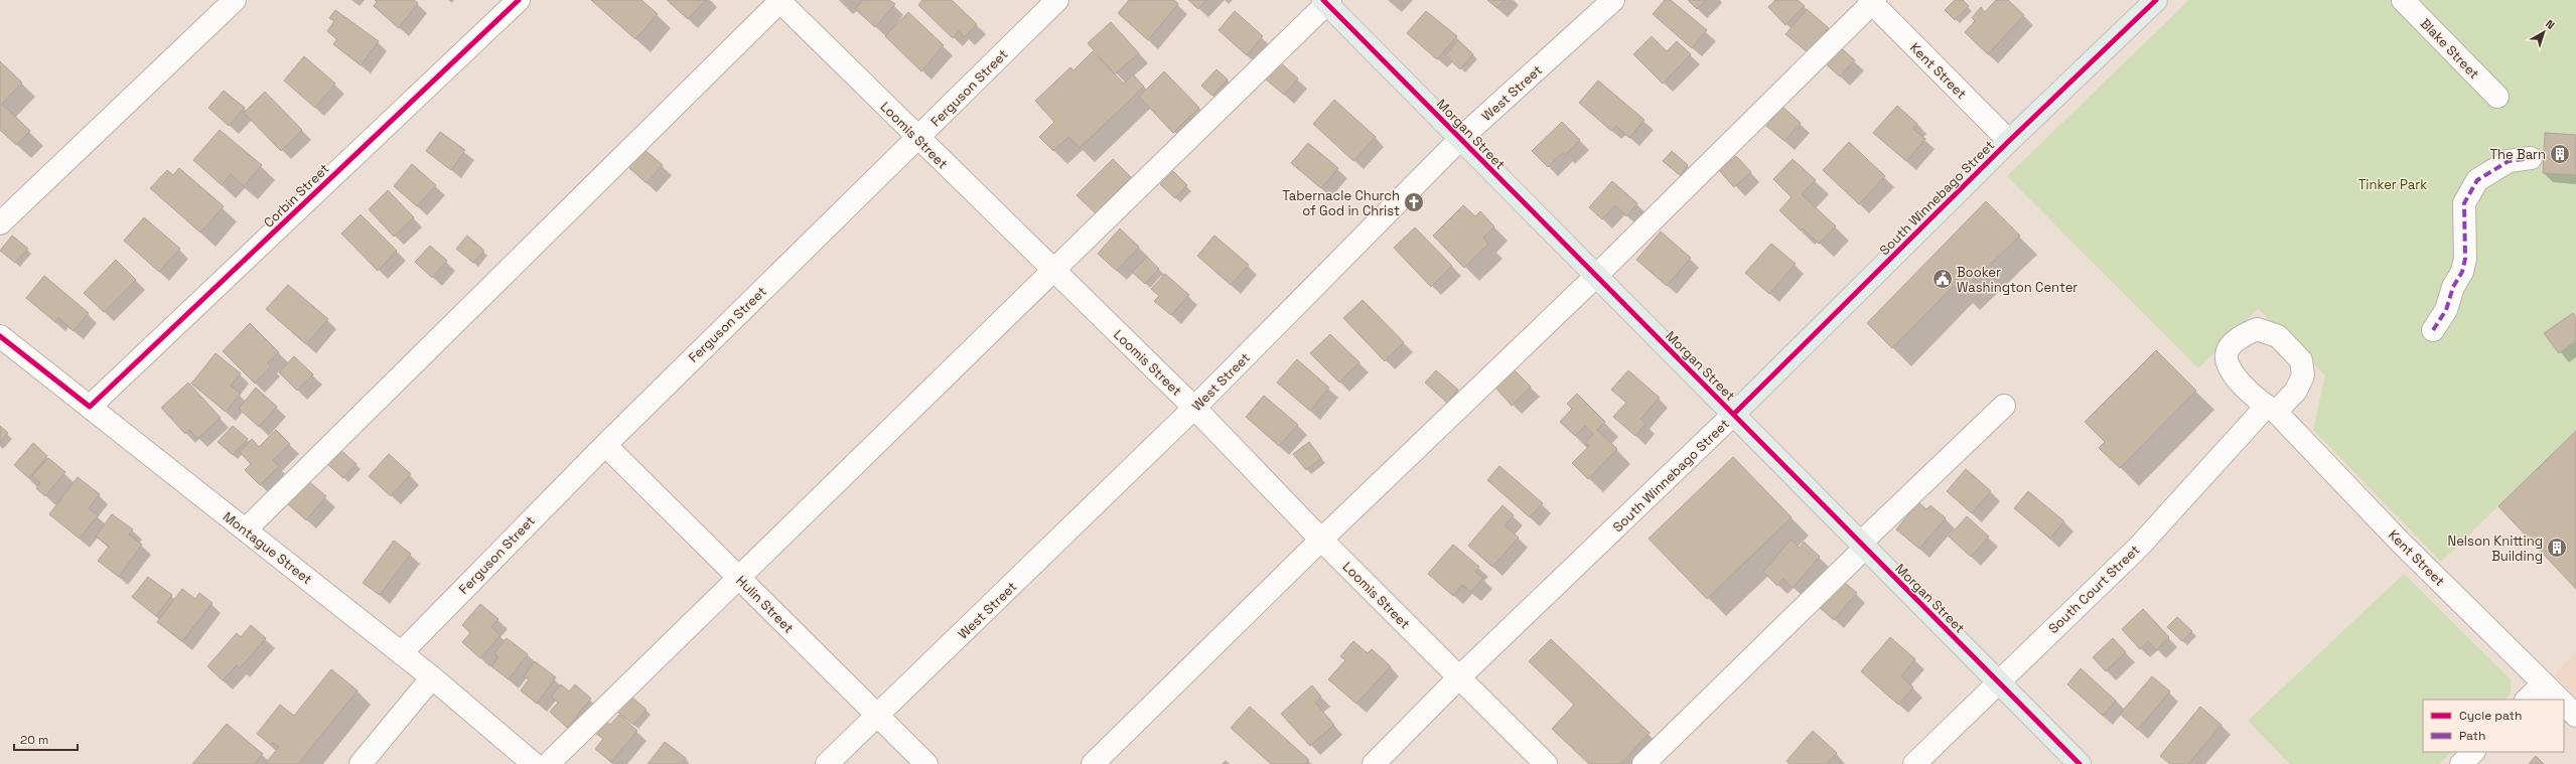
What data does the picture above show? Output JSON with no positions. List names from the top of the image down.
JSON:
{
  "streets": {
    "main road": ["Morgan Street", "South Winnebago Street"],
    "street": [
      "Blake Street",
      "Kent Street",
      "Ferguson Street",
      "West Street",
      "Loomis Street",
      "Corbin Street",
      "Montague Street",
      "South Court Street",
      "Hulin Street"
    ]
  },
  "crossings": [
    ["Kent Street", "South Winnebago Street"],
    ["Kent Street", "South Court Street"],
    ["Ferguson Street", "Loomis Street"],
    ["Ferguson Street", "Montague Street"],
    ["Ferguson Street", "Hulin Street"],
    ["West Street", "Morgan Street"],
    ["West Street", "Loomis Street"],
    ["West Street", "Hulin Street"],
    ["Morgan Street", "South Winnebago Street"],
    ["Morgan Street", "South Court Street"],
    ["Loomis Street", "South Winnebago Street"],
    ["Corbin Street", "Montague Street"]
  ],
  "parks": ["Tinker Park"],
  "places": {
    "building": ["The Barn", "Nelson Knitting Building"],
    "church": ["Tabernacle Church of God in Christ"],
    "public building": ["Booker Washington Center"]
  },
  "legend": ["Cycle path", "Path"],
  "scale_bar": "20 m",
  "north": "top right"
}
